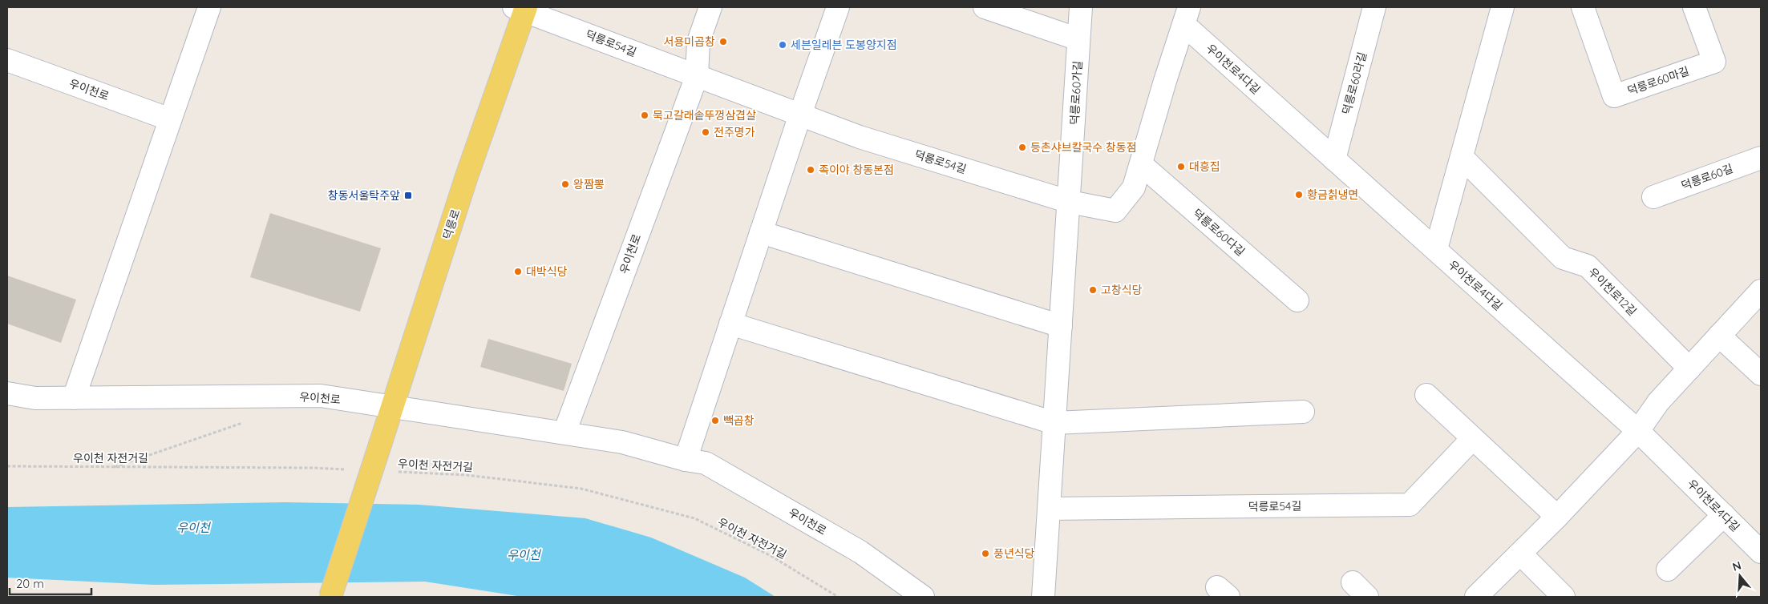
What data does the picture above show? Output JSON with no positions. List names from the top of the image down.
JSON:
{
  "streets": {
    "main road": ["덕릉로"],
    "street": [
      "덕릉로54길",
      "우이천로4다길",
      "덕릉로60마길",
      "덕릉로60라길",
      "우이천로",
      "덕릉로60가길",
      "덕릉로60길",
      "덕릉로60다길",
      "우이천로12길"
    ],
    "path": ["우이천 자전거길"]
  },
  "crossings": [
    ["덕릉로54길", "우이천로"],
    ["덕릉로54길", "덕릉로60가길"],
    ["덕릉로54길", "덕릉로"],
    ["우이천로4다길", "덕릉로60라길"],
    ["우이천로", "덕릉로"]
  ],
  "water": ["우이천"],
  "places": {
    "other": [
      "서용미곱창",
      "세븐일레븐 도봉양지점",
      "묵고갈래솥뚜껑삼겹살",
      "전주명가",
      "등촌샤브칼국수 창동점",
      "대흥집",
      "족이야 창동본점",
      "왕짬뽕",
      "황금칡냉면",
      "대박식당",
      "고창식당",
      "빽곱창",
      "풍년식당"
    ],
    "transit": ["창동서울탁주앞"]
  },
  "scale_bar": "20 m",
  "north": "top"
}
